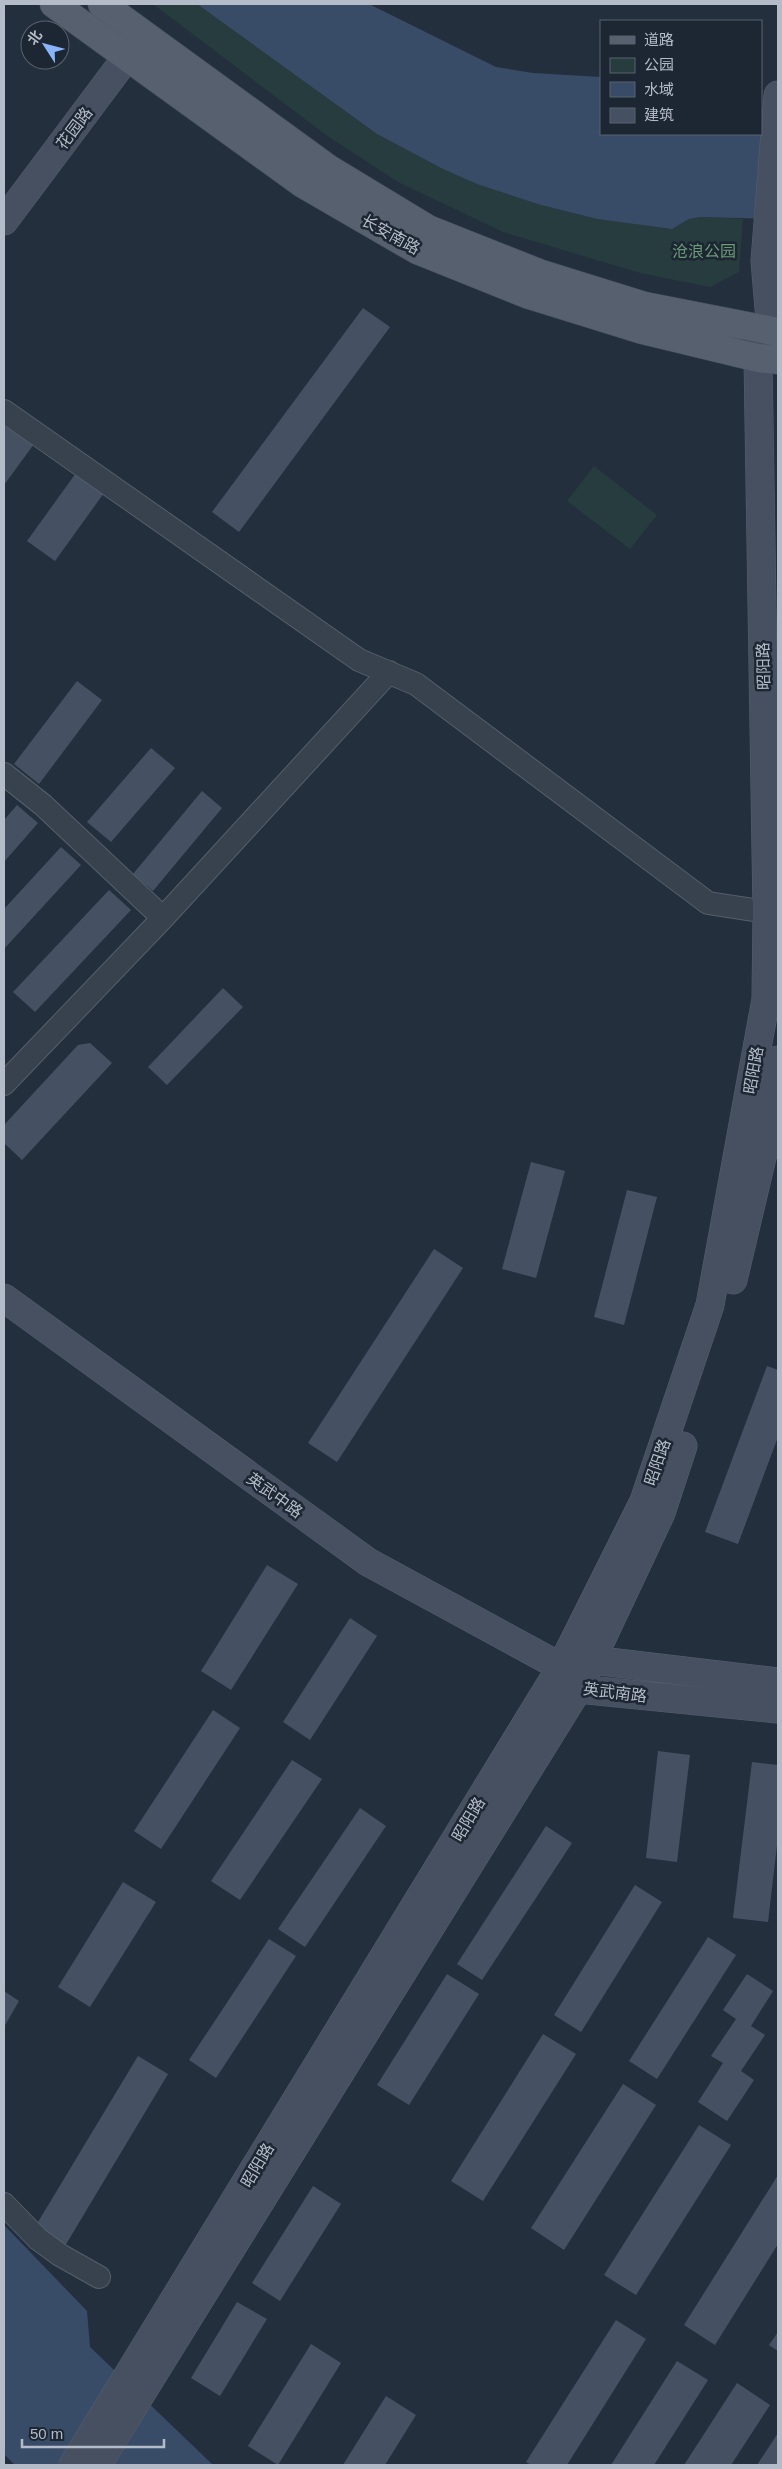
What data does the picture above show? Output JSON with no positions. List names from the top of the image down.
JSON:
{
  "streets": {
    "main road": [
      "花园路",
      "长安南路",
      "昭阳路",
      "英武中路",
      "英武南路"
    ]
  },
  "crossings": [
    ["花园路", "长安南路"],
    ["长安南路", "昭阳路"],
    ["昭阳路", "英武中路"],
    ["昭阳路", "英武南路"],
    ["英武中路", "英武南路"]
  ],
  "parks": ["沧浪公园"],
  "legend": [
    "道路",
    "公园",
    "水域",
    "建筑"
  ],
  "scale_bar": "50 m",
  "north": "top left"
}
